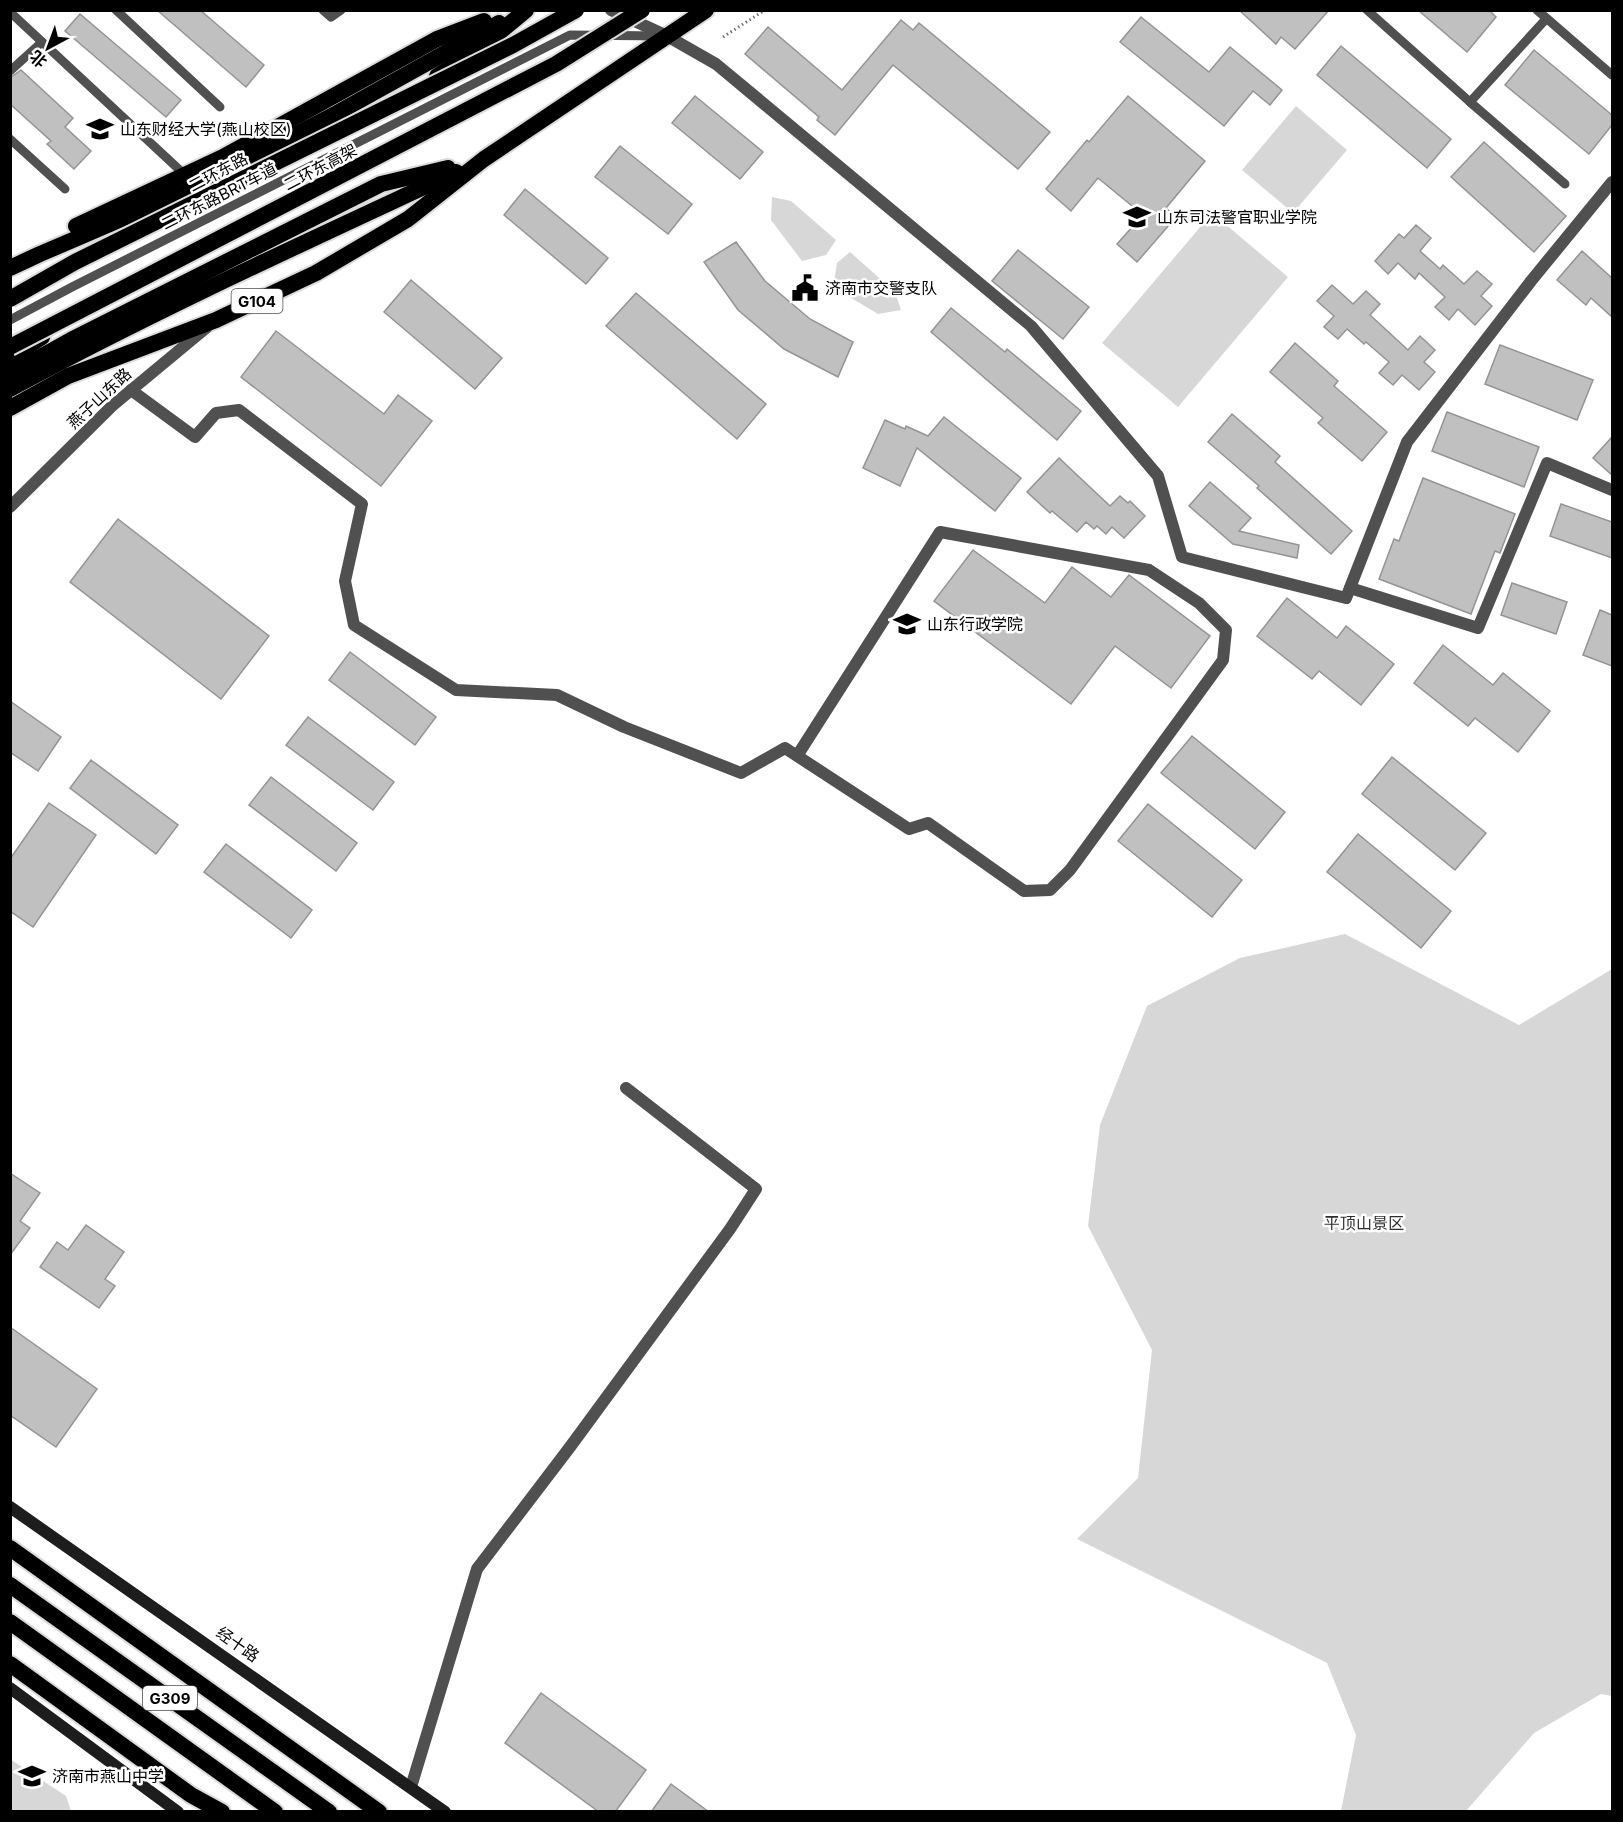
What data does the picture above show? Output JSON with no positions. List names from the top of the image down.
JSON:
{
  "streets": {
    "highway": [
      "二环东高架",
      "二环东路",
      "G104",
      "G309"
    ],
    "main road": ["经十路"],
    "street": ["燕子山东路"],
    "lane": ["二环东路BRT车道"]
  },
  "crossings": [
    ["二环东高架", "二环东路"],
    ["二环东路BRT车道", "G104"],
    ["G104", "燕子山东路"]
  ],
  "parks": ["平顶山景区"],
  "places": {
    "school or university": [
      "山东财经大学(燕山校区)",
      "山东司法警官职业学院",
      "山东行政学院",
      "济南市燕山中学"
    ],
    "public building": ["济南市交警支队"]
  },
  "north": "bottom left"
}
